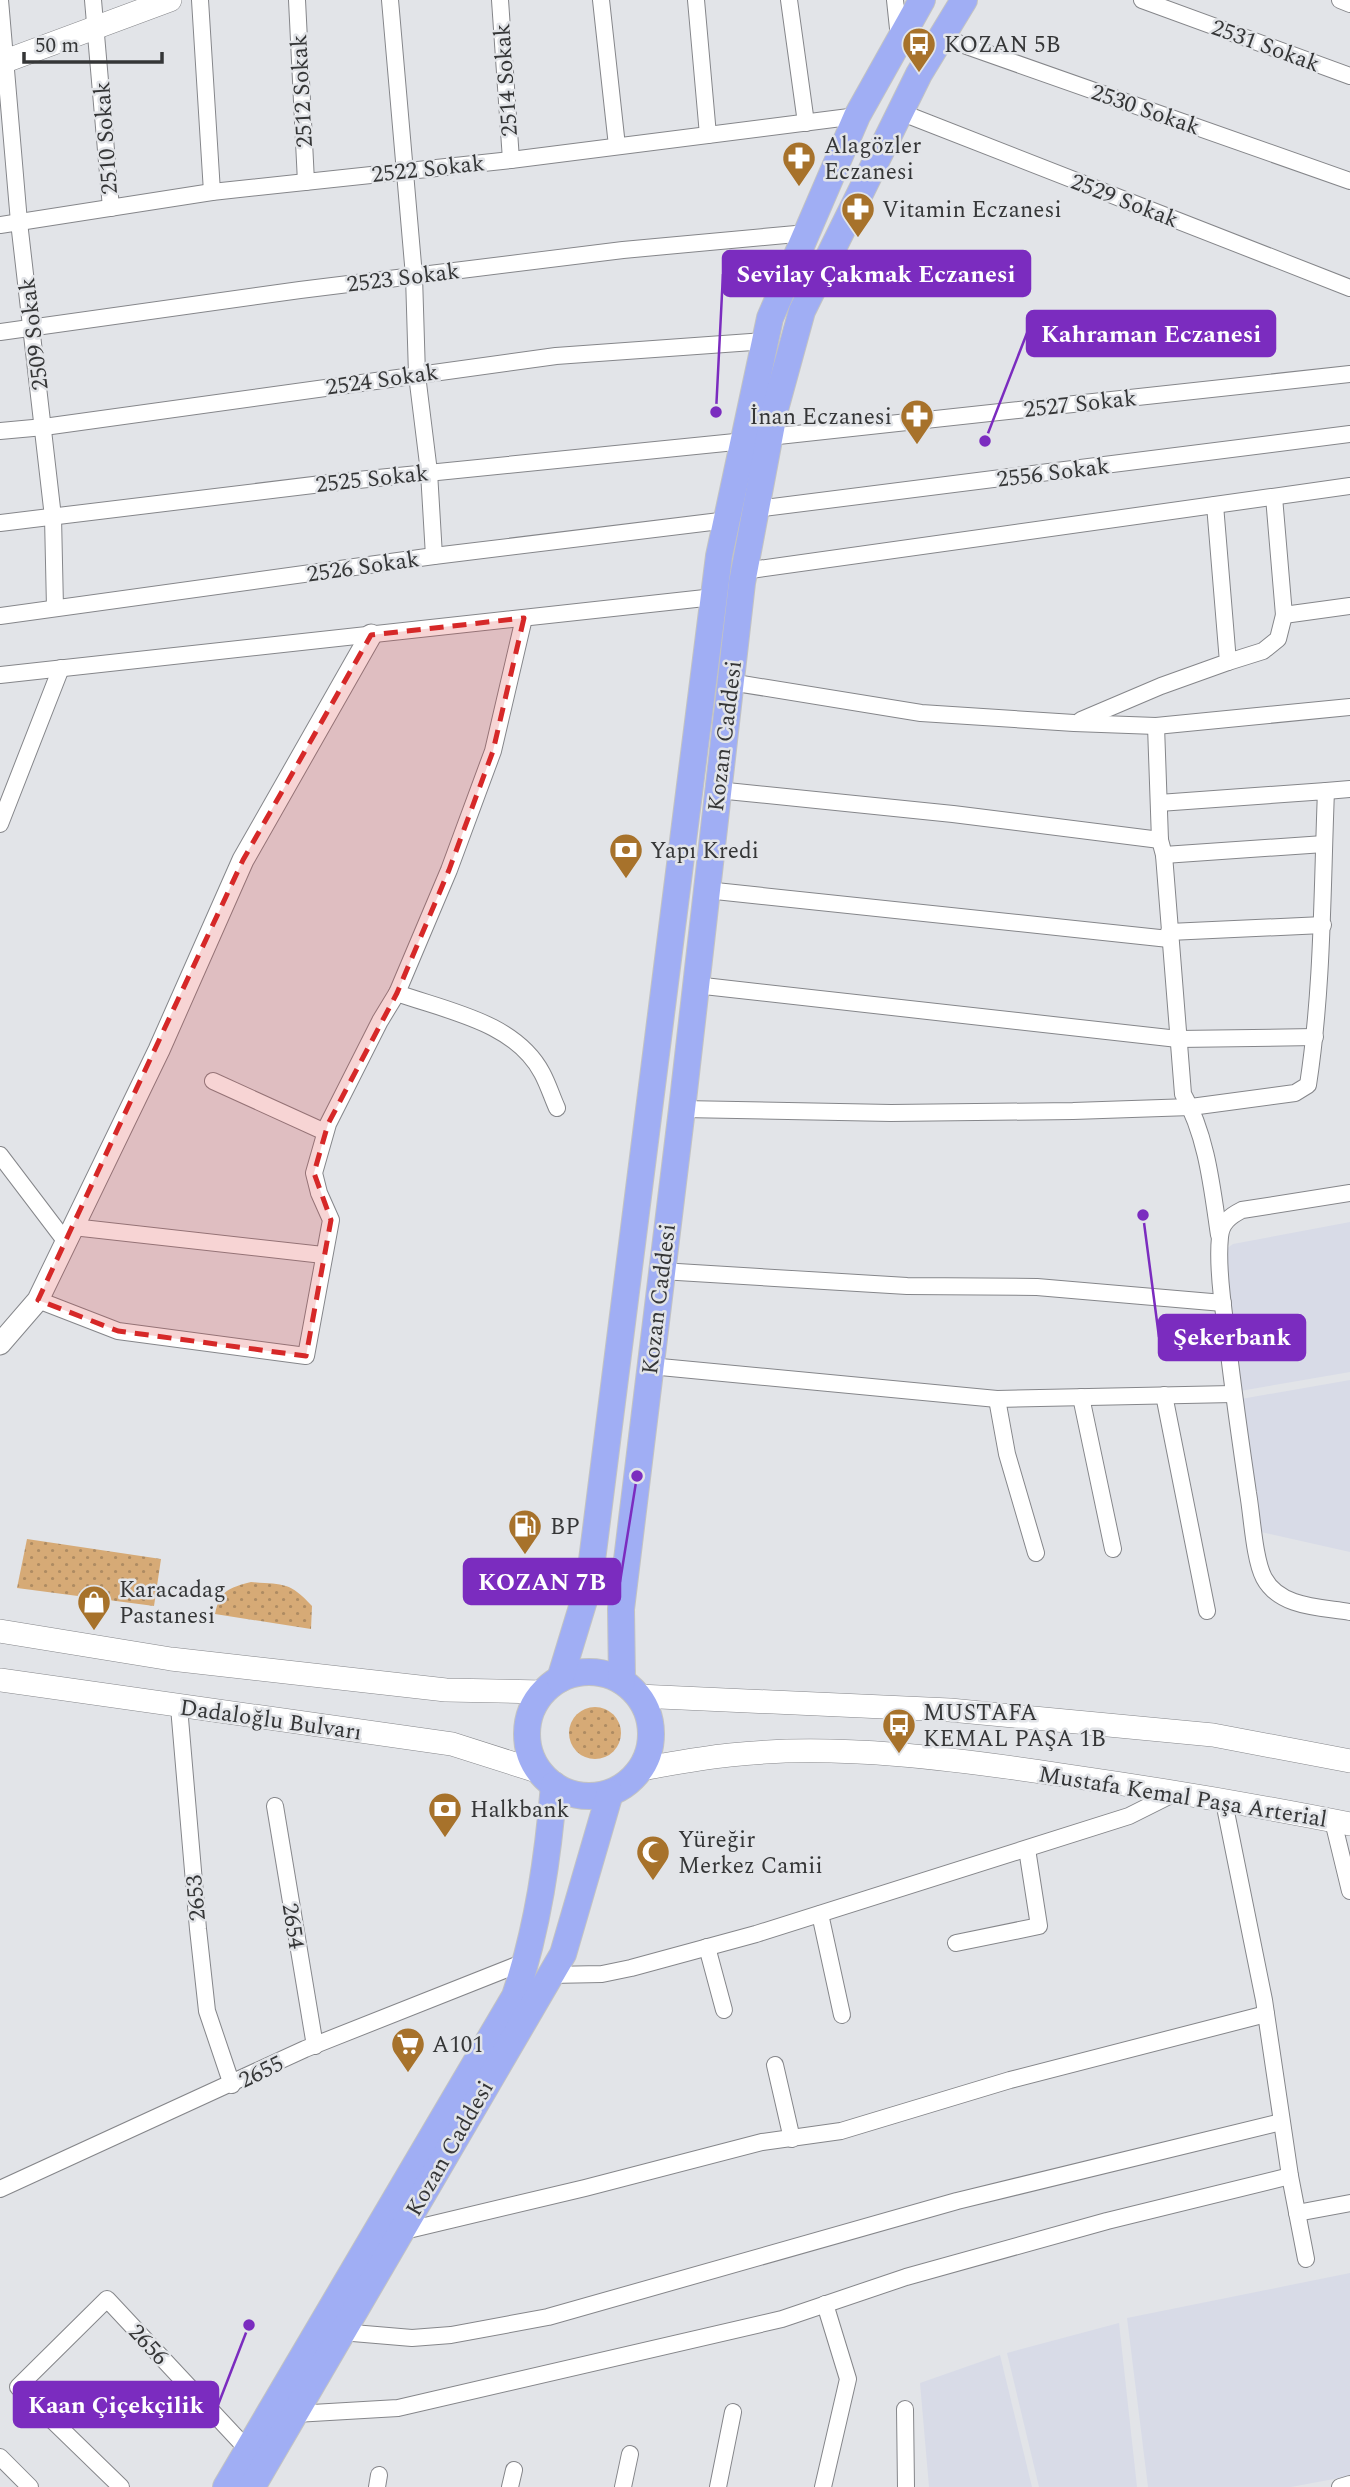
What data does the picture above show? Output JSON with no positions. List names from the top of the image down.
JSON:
{
  "streets": {
    "highway": ["Kozan Caddesi"],
    "main road": ["Dadaloğlu Bulvarı", "Mustafa Kemal Paşa Arterial"],
    "street": [
      "2531 Sokak",
      "2514 Sokak",
      "2512 Sokak",
      "2530 Sokak",
      "2510 Sokak",
      "2522 Sokak",
      "2529 Sokak",
      "2523 Sokak",
      "2509 Sokak",
      "2524 Sokak",
      "2527 Sokak",
      "2556 Sokak",
      "2525 Sokak",
      "2526 Sokak",
      "2653",
      "2654",
      "2655",
      "2656"
    ]
  },
  "crossings": [
    ["2514 Sokak", "2522 Sokak"],
    ["2512 Sokak", "2522 Sokak"],
    ["2530 Sokak", "Kozan Caddesi"],
    ["2510 Sokak", "2522 Sokak"],
    ["2522 Sokak", "2509 Sokak"],
    ["2522 Sokak", "Kozan Caddesi"],
    ["2529 Sokak", "Kozan Caddesi"],
    ["2523 Sokak", "2509 Sokak"],
    ["2523 Sokak", "Kozan Caddesi"],
    ["2509 Sokak", "2524 Sokak"],
    ["2509 Sokak", "2525 Sokak"],
    ["2509 Sokak", "2526 Sokak"],
    ["2524 Sokak", "Kozan Caddesi"],
    ["2527 Sokak", "2525 Sokak"],
    ["2527 Sokak", "Kozan Caddesi"],
    ["2556 Sokak", "Kozan Caddesi"],
    ["2525 Sokak", "Kozan Caddesi"],
    ["2526 Sokak", "Kozan Caddesi"],
    ["Kozan Caddesi", "Dadaloğlu Bulvarı"],
    ["Kozan Caddesi", "Mustafa Kemal Paşa Arterial"],
    ["Kozan Caddesi", "2655"],
    ["Kozan Caddesi", "2656"],
    ["Dadaloğlu Bulvarı", "Mustafa Kemal Paşa Arterial"],
    ["Dadaloğlu Bulvarı", "2653"],
    ["2653", "2655"],
    ["2654", "2655"]
  ],
  "places": {
    "bus stop": ["KOZAN 5B", "MUSTAFA KEMAL PAŞA 1B"],
    "pharmacy": ["Alagözler Eczanesi", "Vitamin Eczanesi", "İnan Eczanesi"],
    "other": [
      "Sevilay Çakmak Eczanesi",
      "Kahraman Eczanesi",
      "Şekerbank",
      "KOZAN 7B",
      "Kaan Çiçekçilik"
    ],
    "bank": ["Yapı Kredi", "Halkbank"],
    "fuel station": ["BP"],
    "shop": ["Karacadag Pastanesi"],
    "mosque": ["Yüreğir Merkez Camii"],
    "supermarket": ["A101"]
  },
  "scale_bar": "50 m"
}
